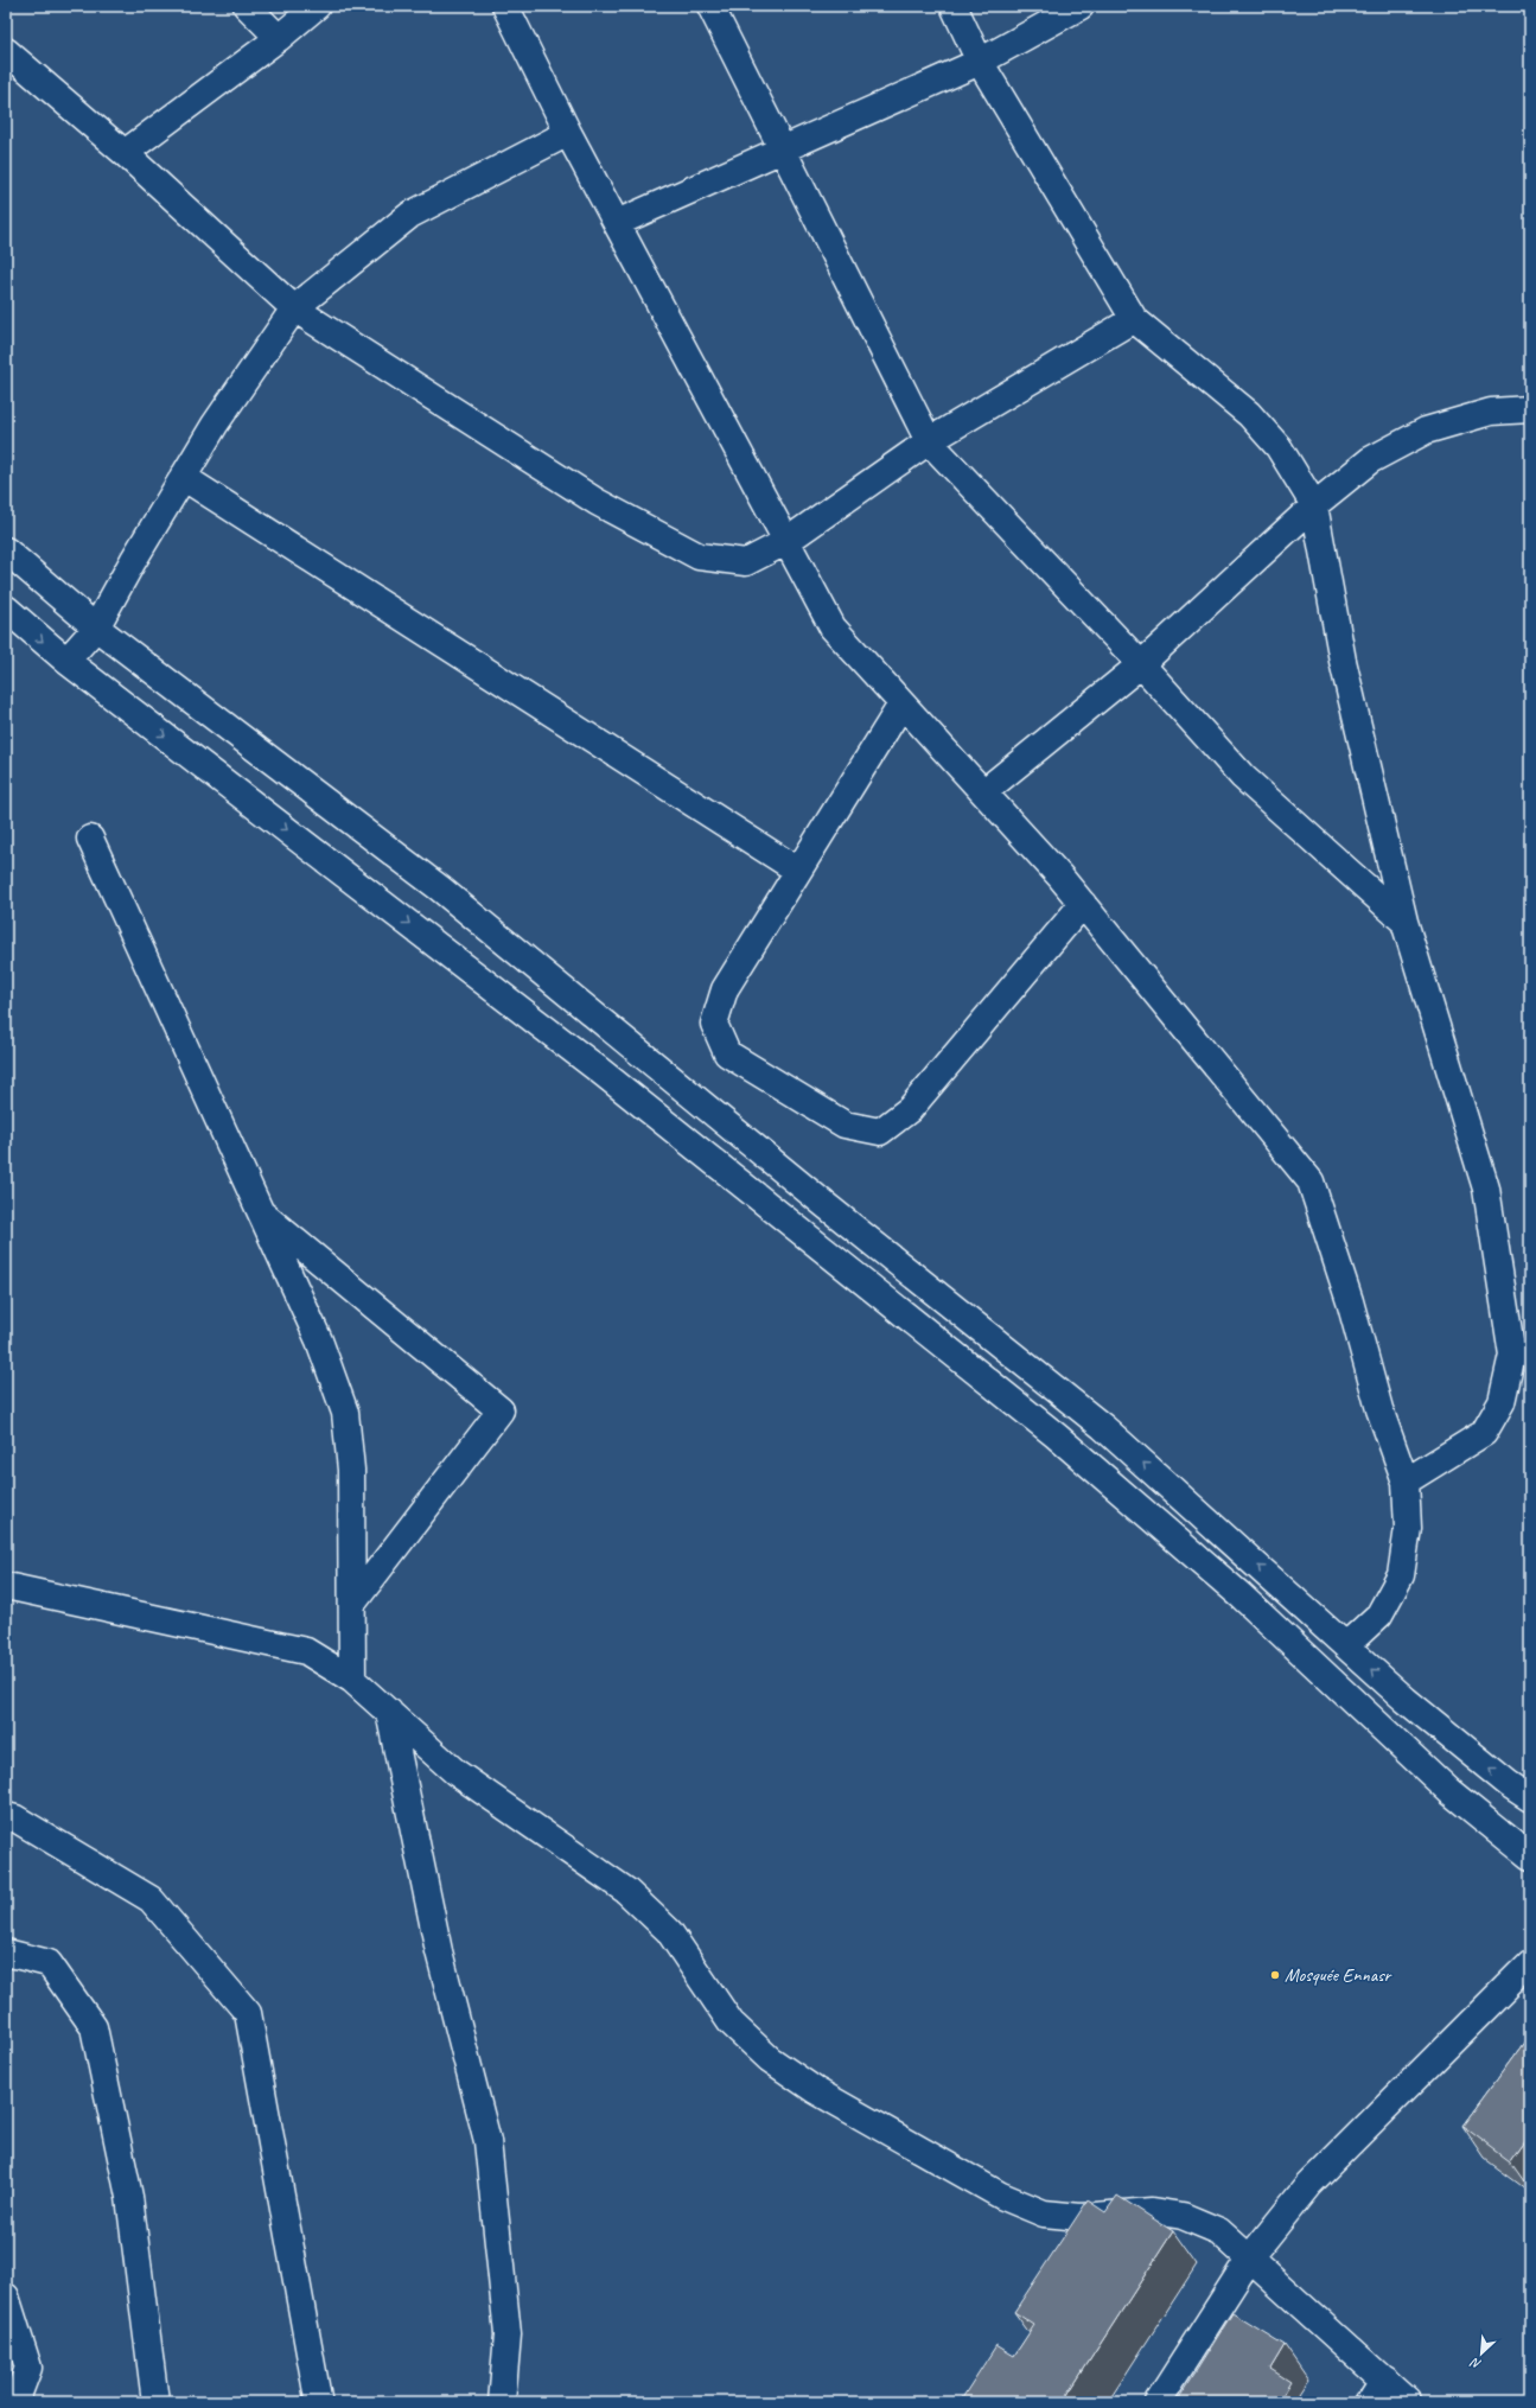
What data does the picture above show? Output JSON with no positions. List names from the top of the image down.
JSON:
{
  "places": ["Mosquée Ennasr"],
  "north": "bottom left"
}
